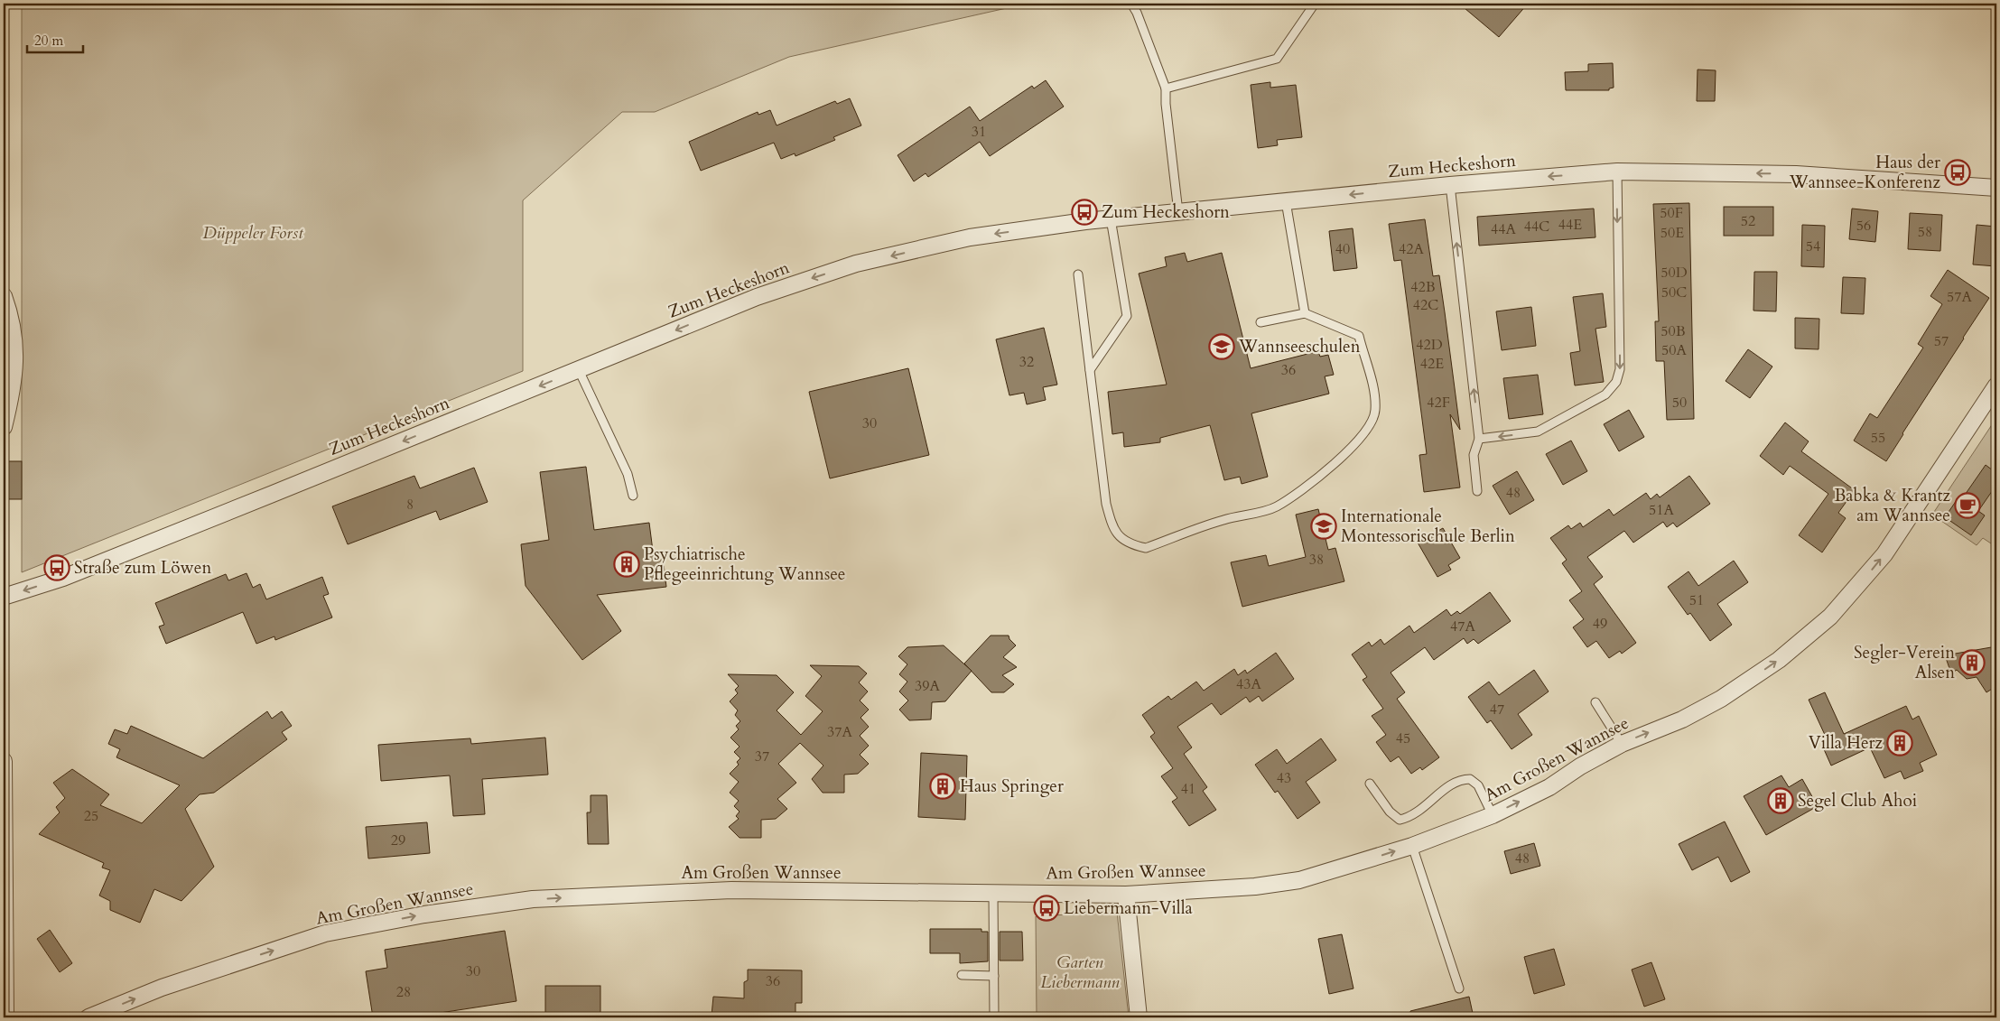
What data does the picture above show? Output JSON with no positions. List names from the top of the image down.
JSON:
{
  "streets": {
    "street": ["Zum Heckeshorn", "Am Großen Wannsee"]
  },
  "one_way": ["Zum Heckeshorn", "Am Großen Wannsee"],
  "parks": ["Düppeler Forst", "Garten Liebermann"],
  "places": {
    "bus stop": [
      "Haus der Wannsee-Konferenz",
      "Zum Heckeshorn",
      "Straße zum Löwen",
      "Liebermann-Villa"
    ],
    "school or university": ["Wannseeschulen", "Internationale Montessorischule Berlin"],
    "cafe": ["Babka & Krantz am Wannsee"],
    "building": [
      "Psychiatrische Pflegeeinrichtung Wannsee",
      "Segler-Verein Alsen",
      "Villa Herz",
      "Haus Springer",
      "Segel Club Ahoi"
    ]
  },
  "house_numbers": [
    "31",
    "50F",
    "52",
    "44E",
    "56",
    "44C",
    "44A",
    "58",
    "50E",
    "54",
    "40",
    "42A",
    "50D",
    "42B",
    "50C",
    "57A",
    "42C",
    "50B",
    "57",
    "42D",
    "50A",
    "32",
    "42E",
    "36",
    "42F",
    "50",
    "30",
    "55",
    "48",
    "8",
    "51A",
    "38",
    "51",
    "49",
    "47A",
    "43A",
    "39A",
    "47",
    "37A",
    "45",
    "37",
    "43",
    "41",
    "25",
    "29",
    "48",
    "30",
    "36",
    "28"
  ],
  "scale_bar": "20 m"
}
